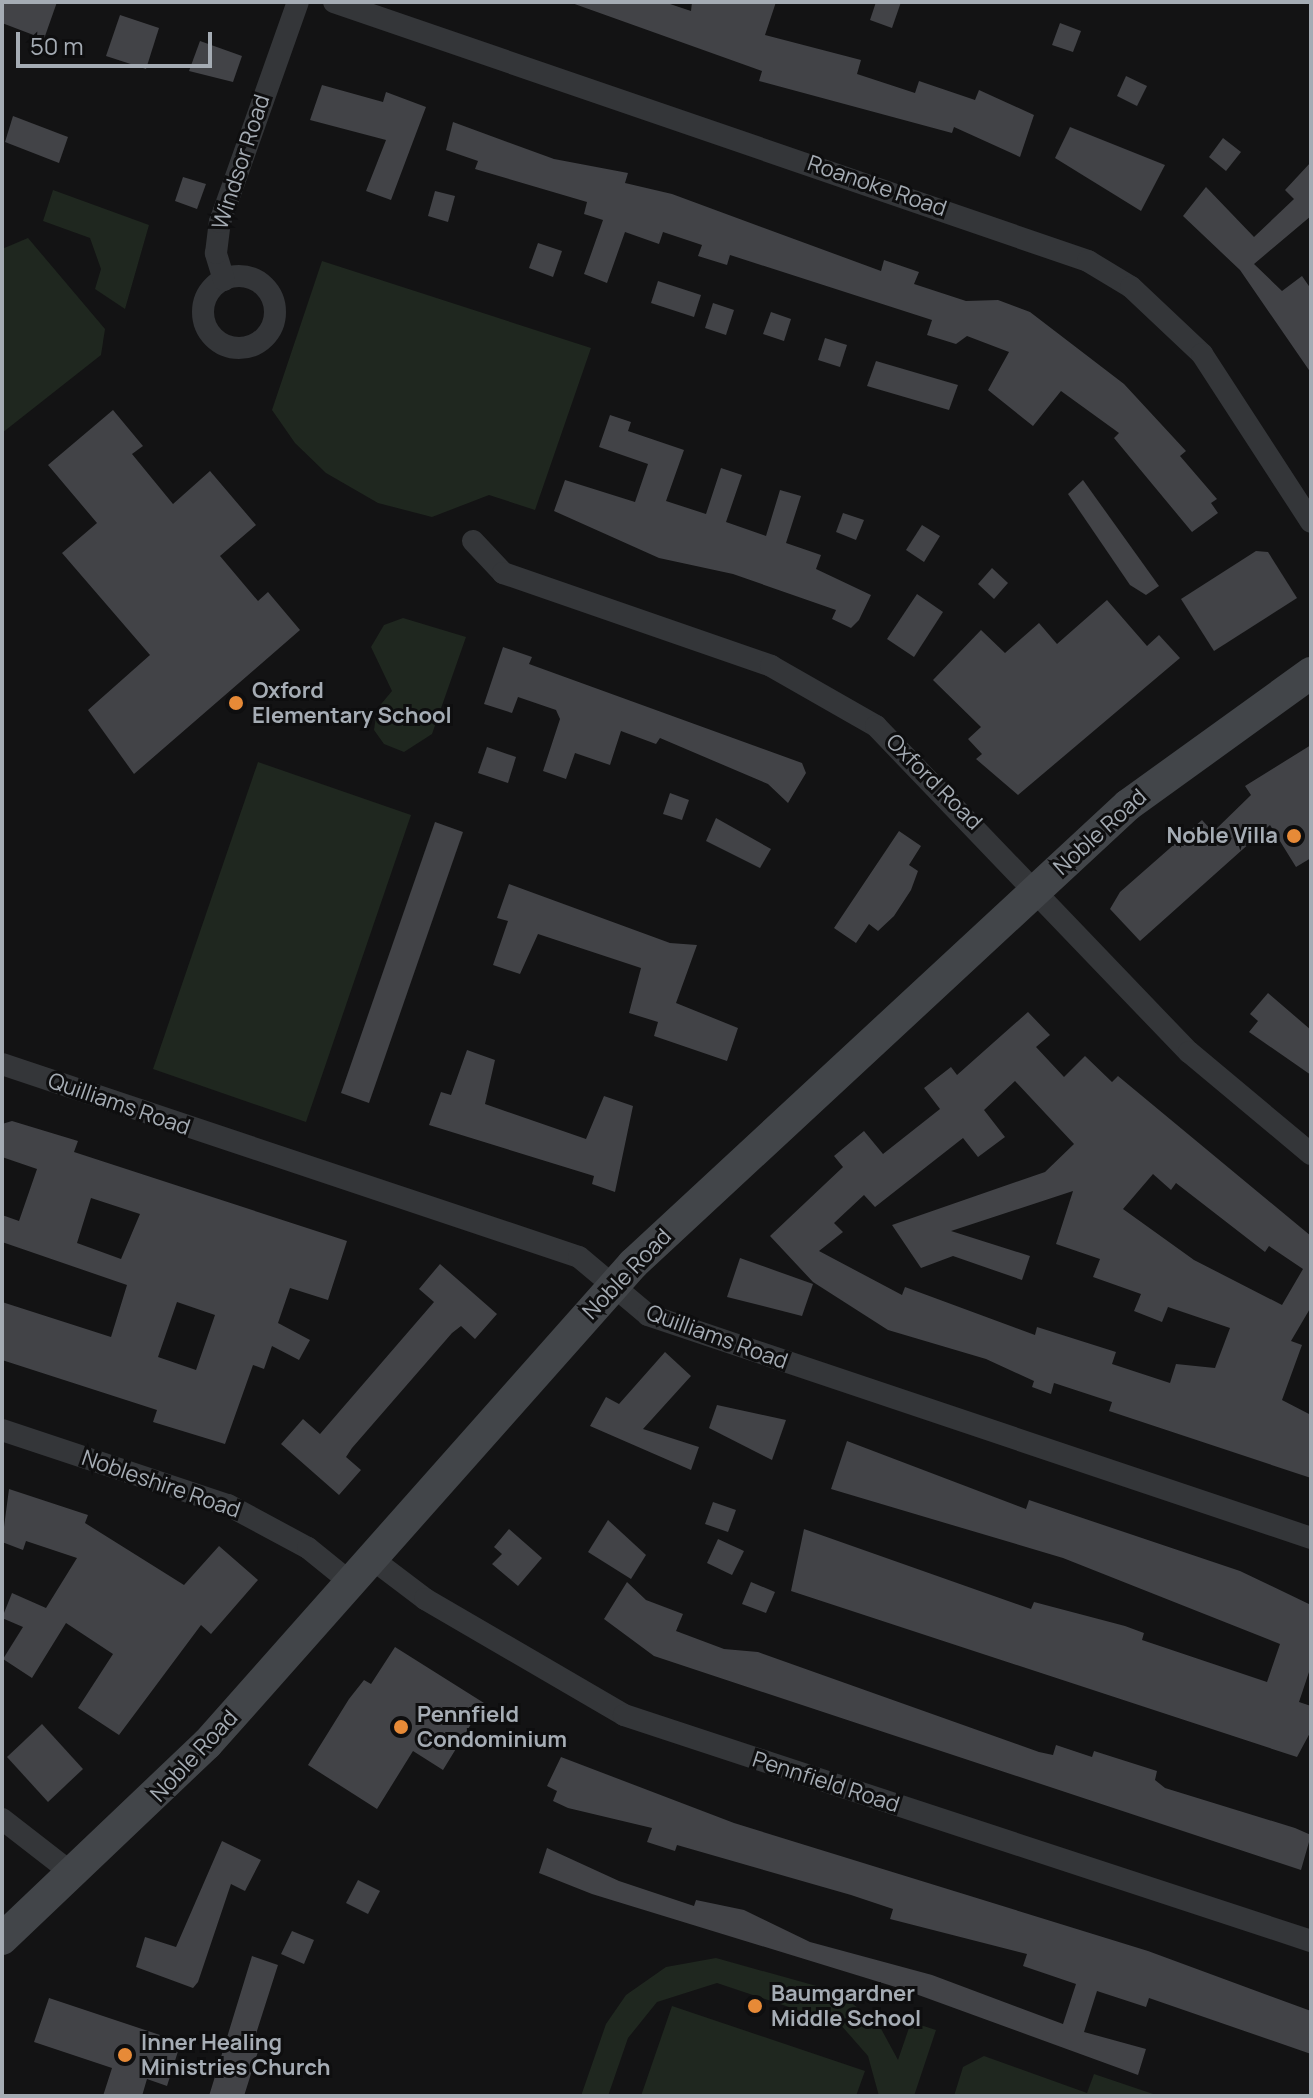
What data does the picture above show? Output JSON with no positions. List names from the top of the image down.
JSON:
{
  "streets": {
    "main road": ["Noble Road"],
    "street": [
      "Windsor Road",
      "Roanoke Road",
      "Oxford Road",
      "Quilliams Road",
      "Nobleshire Road",
      "Pennfield Road"
    ]
  },
  "crossings": [
    ["Oxford Road", "Noble Road"],
    ["Noble Road", "Quilliams Road"],
    ["Noble Road", "Nobleshire Road"],
    ["Noble Road", "Pennfield Road"],
    ["Nobleshire Road", "Pennfield Road"]
  ],
  "places": [
    "Oxford Elementary School",
    "Noble Villa",
    "Pennfield Condominium",
    "Baumgardner Middle School",
    "Inner Healing Ministries Church"
  ],
  "scale_bar": "50 m"
}
